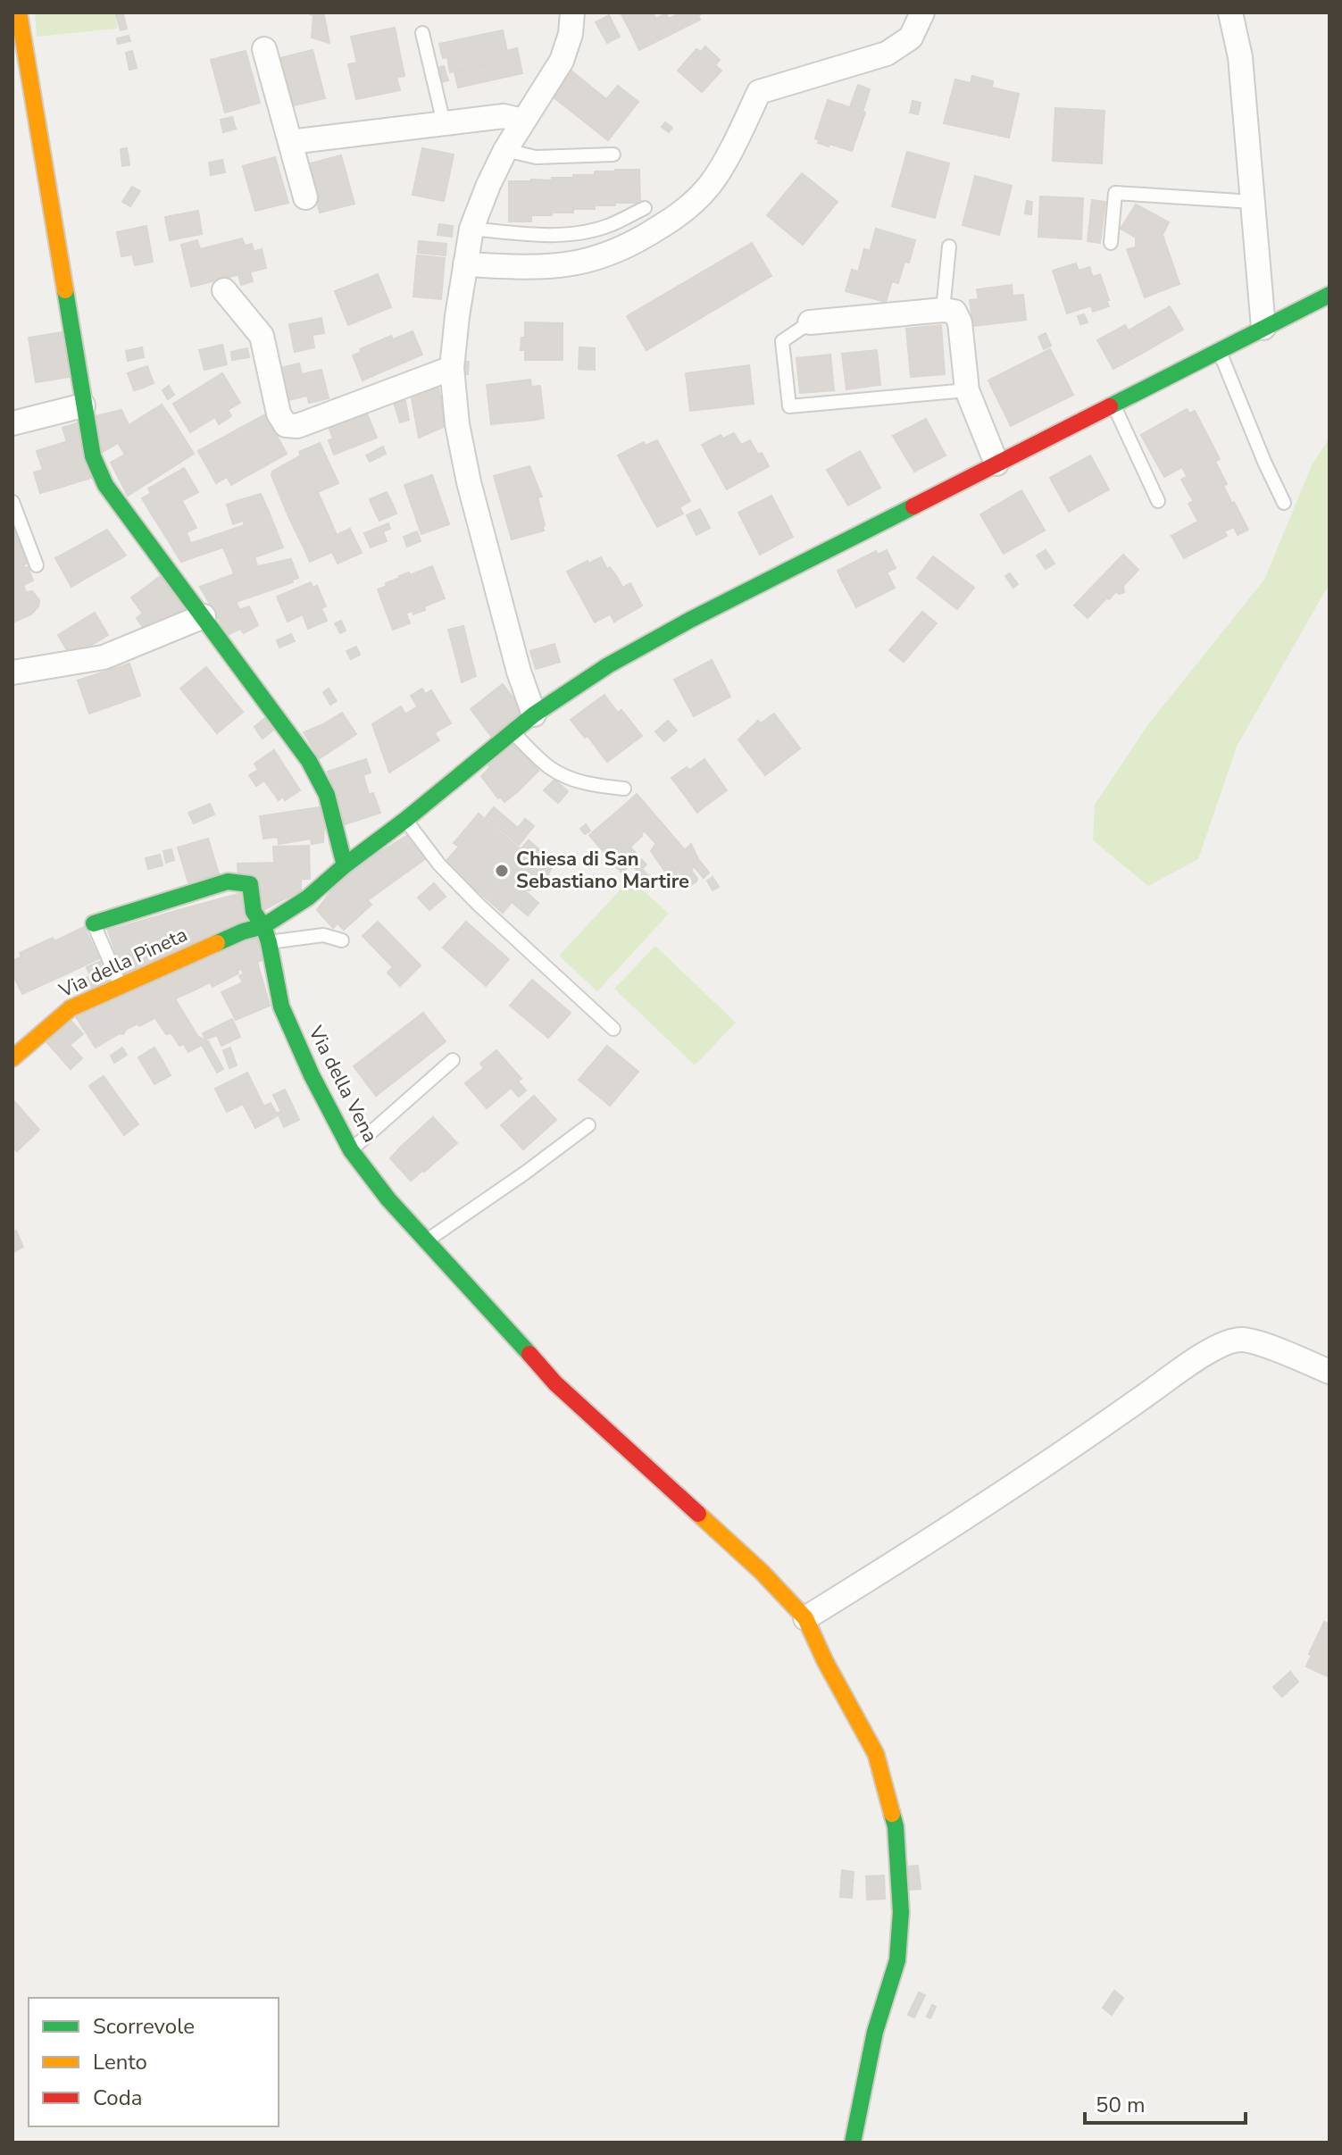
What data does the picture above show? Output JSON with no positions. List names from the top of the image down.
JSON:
{
  "streets": {
    "street": ["Via della Pineta", "Via della Vena"]
  },
  "crossings": [
    ["Via della Pineta", "Via della Vena"]
  ],
  "places": ["Chiesa di San Sebastiano Martire"],
  "legend": ["Scorrevole", "Lento", "Coda"],
  "scale_bar": "50 m"
}
